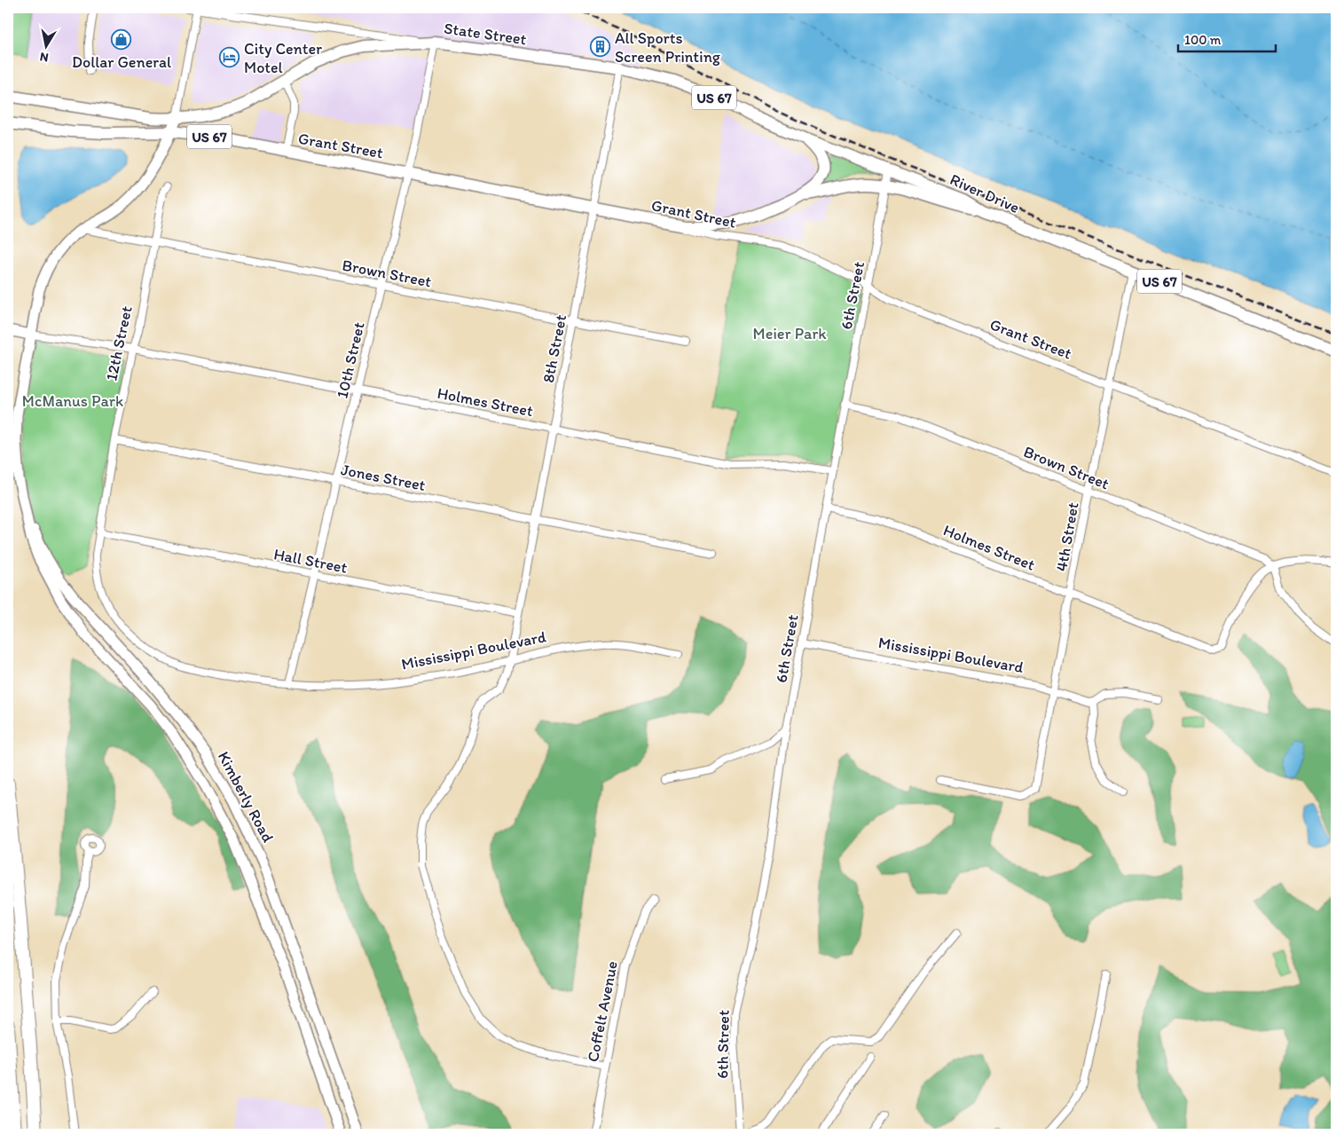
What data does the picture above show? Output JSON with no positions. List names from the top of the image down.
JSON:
{
  "streets": {
    "main road": [
      "State Street",
      "US 67",
      "Grant Street",
      "River Drive",
      "Kimberly Road"
    ],
    "street": [
      "Brown Street",
      "6th Street",
      "12th Street",
      "8th Street",
      "10th Street",
      "Holmes Street",
      "Jones Street",
      "4th Street",
      "Hall Street",
      "Mississippi Boulevard",
      "Coffelt Avenue"
    ]
  },
  "crossings": [
    ["State Street", "US 67"],
    ["State Street", "River Drive"],
    ["State Street", "8th Street"],
    ["State Street", "10th Street"],
    ["US 67", "Grant Street"],
    ["US 67", "River Drive"],
    ["US 67", "6th Street"],
    ["US 67", "10th Street"],
    ["Grant Street", "6th Street"],
    ["Grant Street", "8th Street"],
    ["Grant Street", "10th Street"],
    ["Grant Street", "4th Street"],
    ["Grant Street", "Kimberly Road"],
    ["River Drive", "6th Street"],
    ["River Drive", "8th Street"],
    ["River Drive", "4th Street"],
    ["Brown Street", "6th Street"],
    ["Brown Street", "12th Street"],
    ["Brown Street", "8th Street"],
    ["Brown Street", "10th Street"],
    ["Brown Street", "Holmes Street"],
    ["Brown Street", "4th Street"],
    ["Brown Street", "Kimberly Road"],
    ["6th Street", "Holmes Street"],
    ["6th Street", "Mississippi Boulevard"],
    ["12th Street", "Holmes Street"],
    ["12th Street", "Jones Street"],
    ["12th Street", "Hall Street"],
    ["12th Street", "Mississippi Boulevard"],
    ["8th Street", "Holmes Street"],
    ["8th Street", "Jones Street"],
    ["8th Street", "Hall Street"],
    ["8th Street", "Mississippi Boulevard"],
    ["8th Street", "Coffelt Avenue"],
    ["10th Street", "Holmes Street"],
    ["10th Street", "Jones Street"],
    ["10th Street", "Hall Street"],
    ["10th Street", "Mississippi Boulevard"],
    ["Holmes Street", "4th Street"],
    ["4th Street", "Mississippi Boulevard"],
    ["Hall Street", "Mississippi Boulevard"]
  ],
  "parks": ["Meier Park", "McManus Park"],
  "places": {
    "shop": ["Dollar General"],
    "building": ["All Sports Screen Printing"],
    "hotel": ["City Center Motel"]
  },
  "scale_bar": "100 m",
  "north": "bottom"
}
